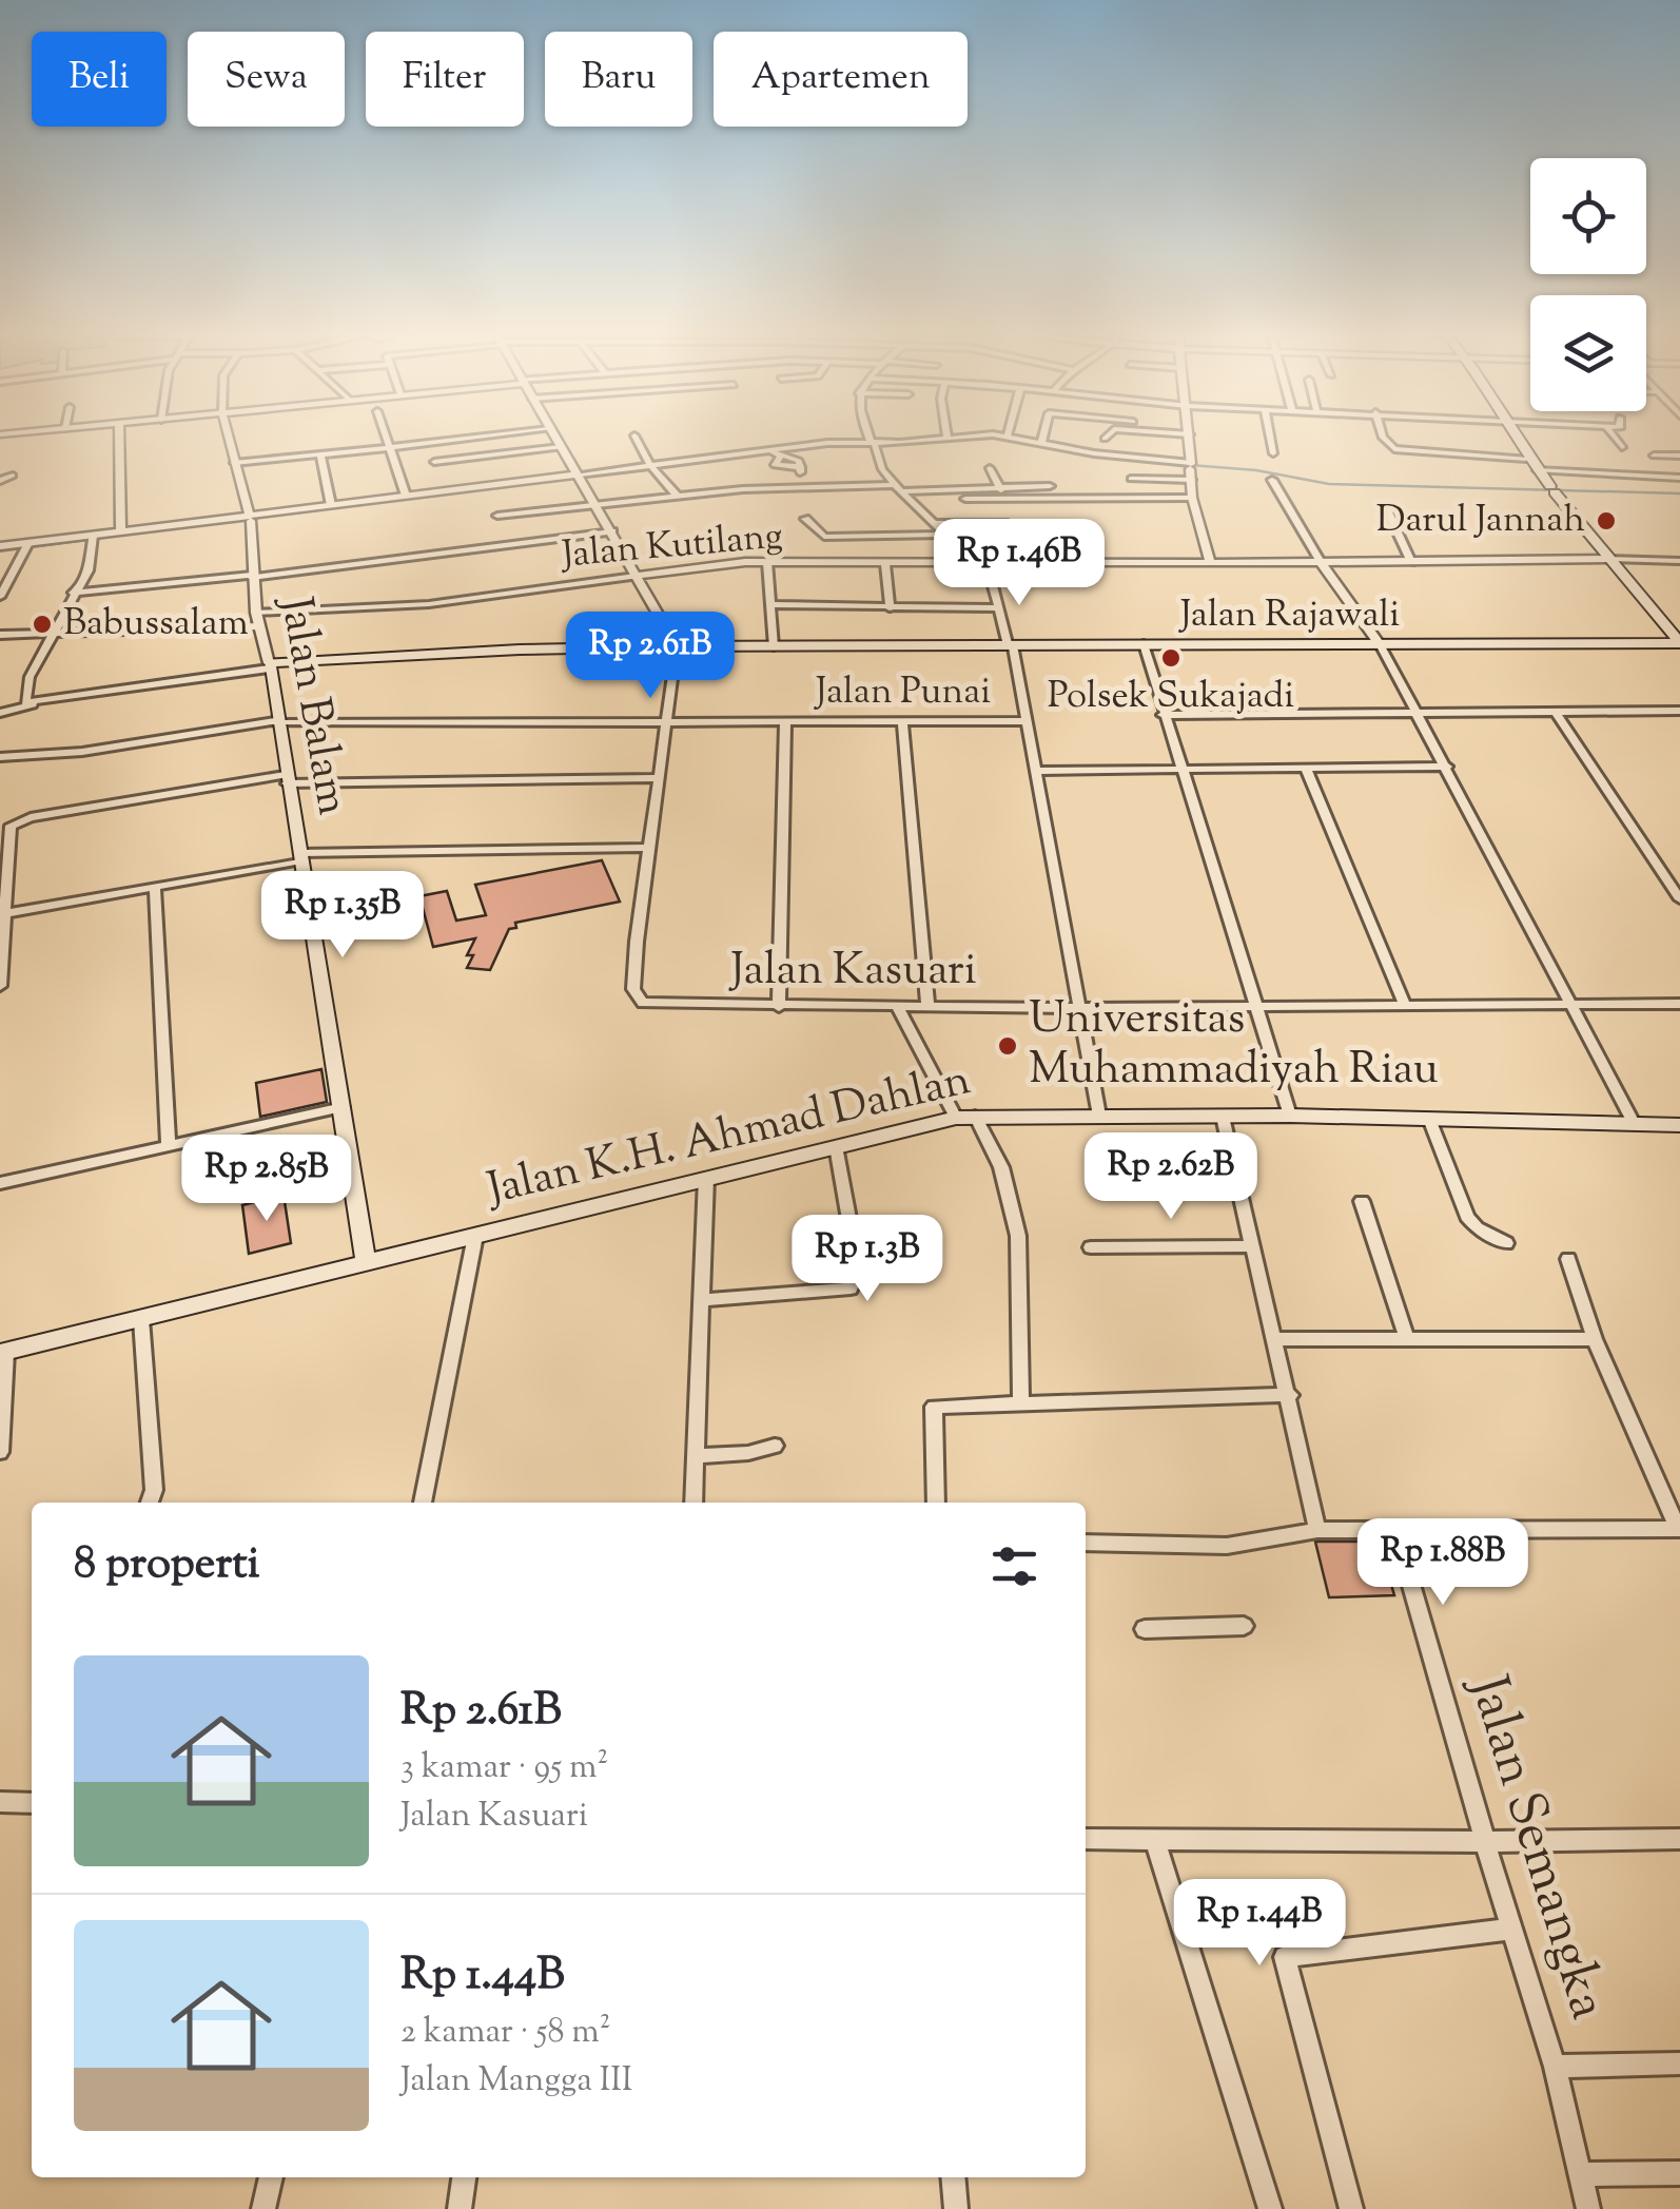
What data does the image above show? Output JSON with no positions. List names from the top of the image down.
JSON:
{
  "streets": {
    "main road": ["Jalan Rajawali", "Jalan Balam", "Jalan K.H. Ahmad Dahlan"],
    "street": [
      "Jalan Kutilang",
      "Jalan Punai",
      "Jalan Kasuari",
      "Jalan Semangka"
    ]
  },
  "crossings": [
    ["Jalan Kutilang", "Jalan Balam"],
    ["Jalan Rajawali", "Jalan Balam"],
    ["Jalan Rajawali", "Jalan Kasuari"],
    ["Jalan Punai", "Jalan Balam"],
    ["Jalan Punai", "Jalan Kasuari"],
    ["Jalan Balam", "Jalan K.H. Ahmad Dahlan"]
  ],
  "places": [
    "Darul Jannah",
    "Babussalam",
    "Polsek Sukajadi",
    "Universitas Muhammadiyah Riau"
  ],
  "page": {
    "chip": [
      "Beli",
      "Sewa",
      "Filter",
      "Baru",
      "Apartemen"
    ],
    "price": [
      "Rp 1.46B",
      "Rp 2.61B",
      "Rp 1.35B",
      "Rp 2.62B",
      "Rp 2.85B",
      "Rp 1.3B",
      "Rp 1.88B",
      "Rp 1.44B"
    ],
    "heading": "8 properti",
    "list": [
      {
        "name": "Rp 2.61B",
        "note": "3 kamar · 95 m² · Jalan Kasuari"
      },
      {
        "name": "Rp 1.44B",
        "note": "2 kamar · 58 m² · Jalan Mangga III"
      }
    ]
  }
}
